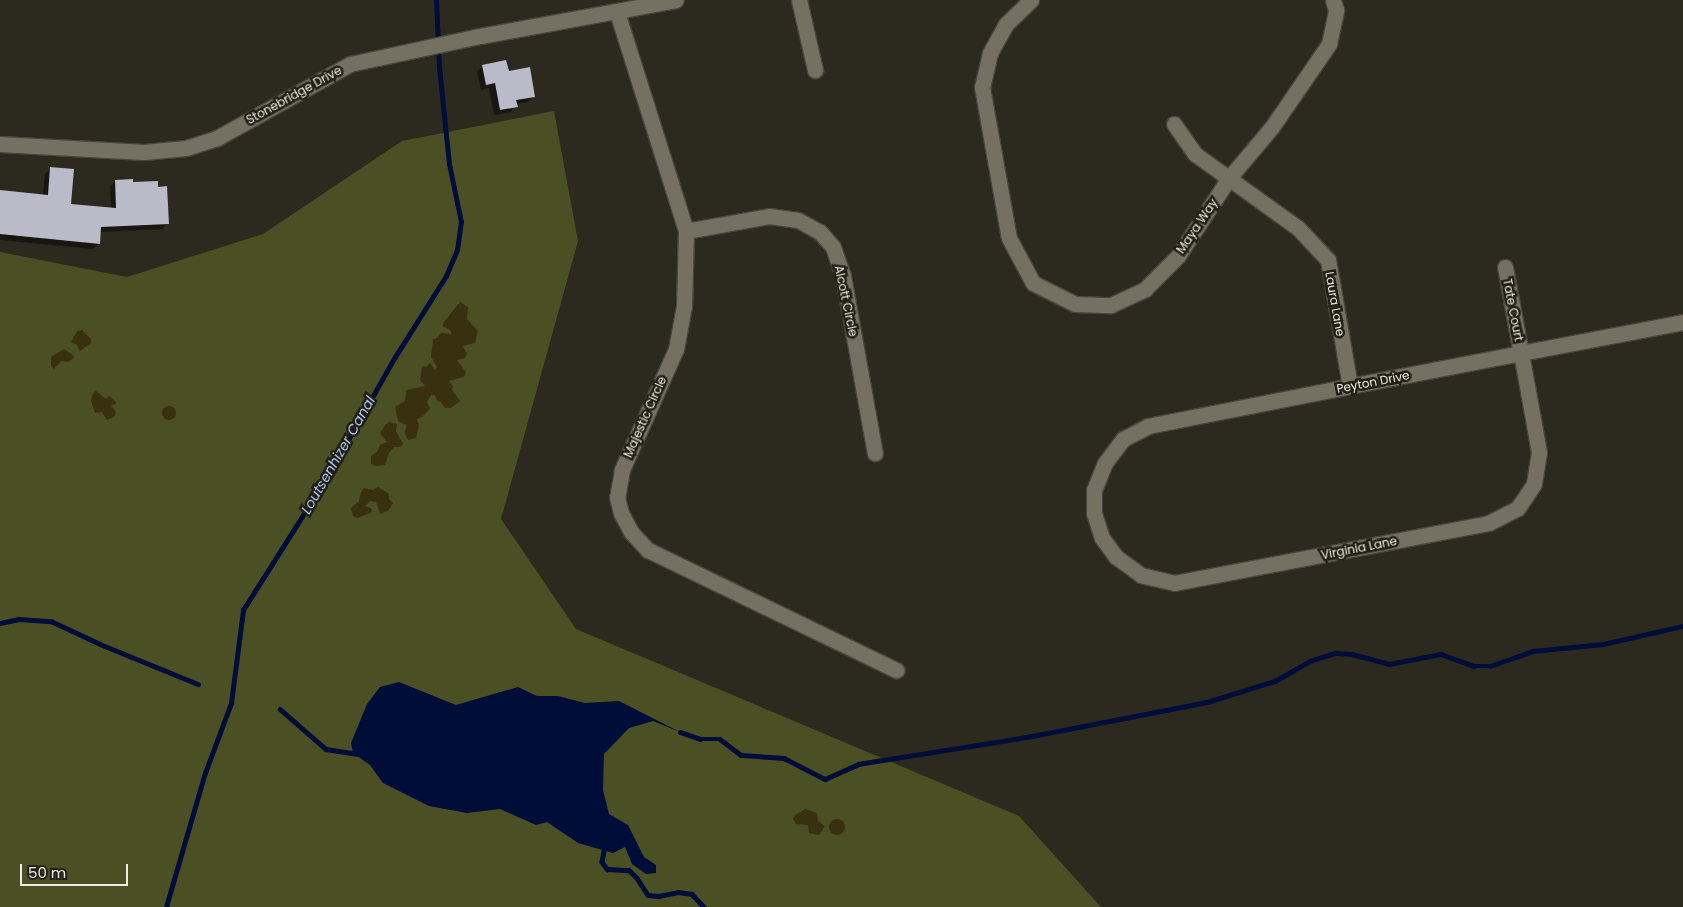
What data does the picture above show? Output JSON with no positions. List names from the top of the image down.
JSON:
{
  "streets": {
    "street": [
      "Stonebridge Drive",
      "Maya Way",
      "Alcott Circle",
      "Laura Lane",
      "Tate Court",
      "Peyton Drive",
      "Majestic Circle",
      "Virginia Lane"
    ]
  },
  "crossings": [
    ["Stonebridge Drive", "Majestic Circle"],
    ["Maya Way", "Laura Lane"],
    ["Alcott Circle", "Majestic Circle"],
    ["Laura Lane", "Peyton Drive"],
    ["Tate Court", "Peyton Drive"],
    ["Tate Court", "Virginia Lane"],
    ["Peyton Drive", "Virginia Lane"]
  ],
  "water": ["Loutsenhizer Canal"],
  "scale_bar": "50 m"
}
